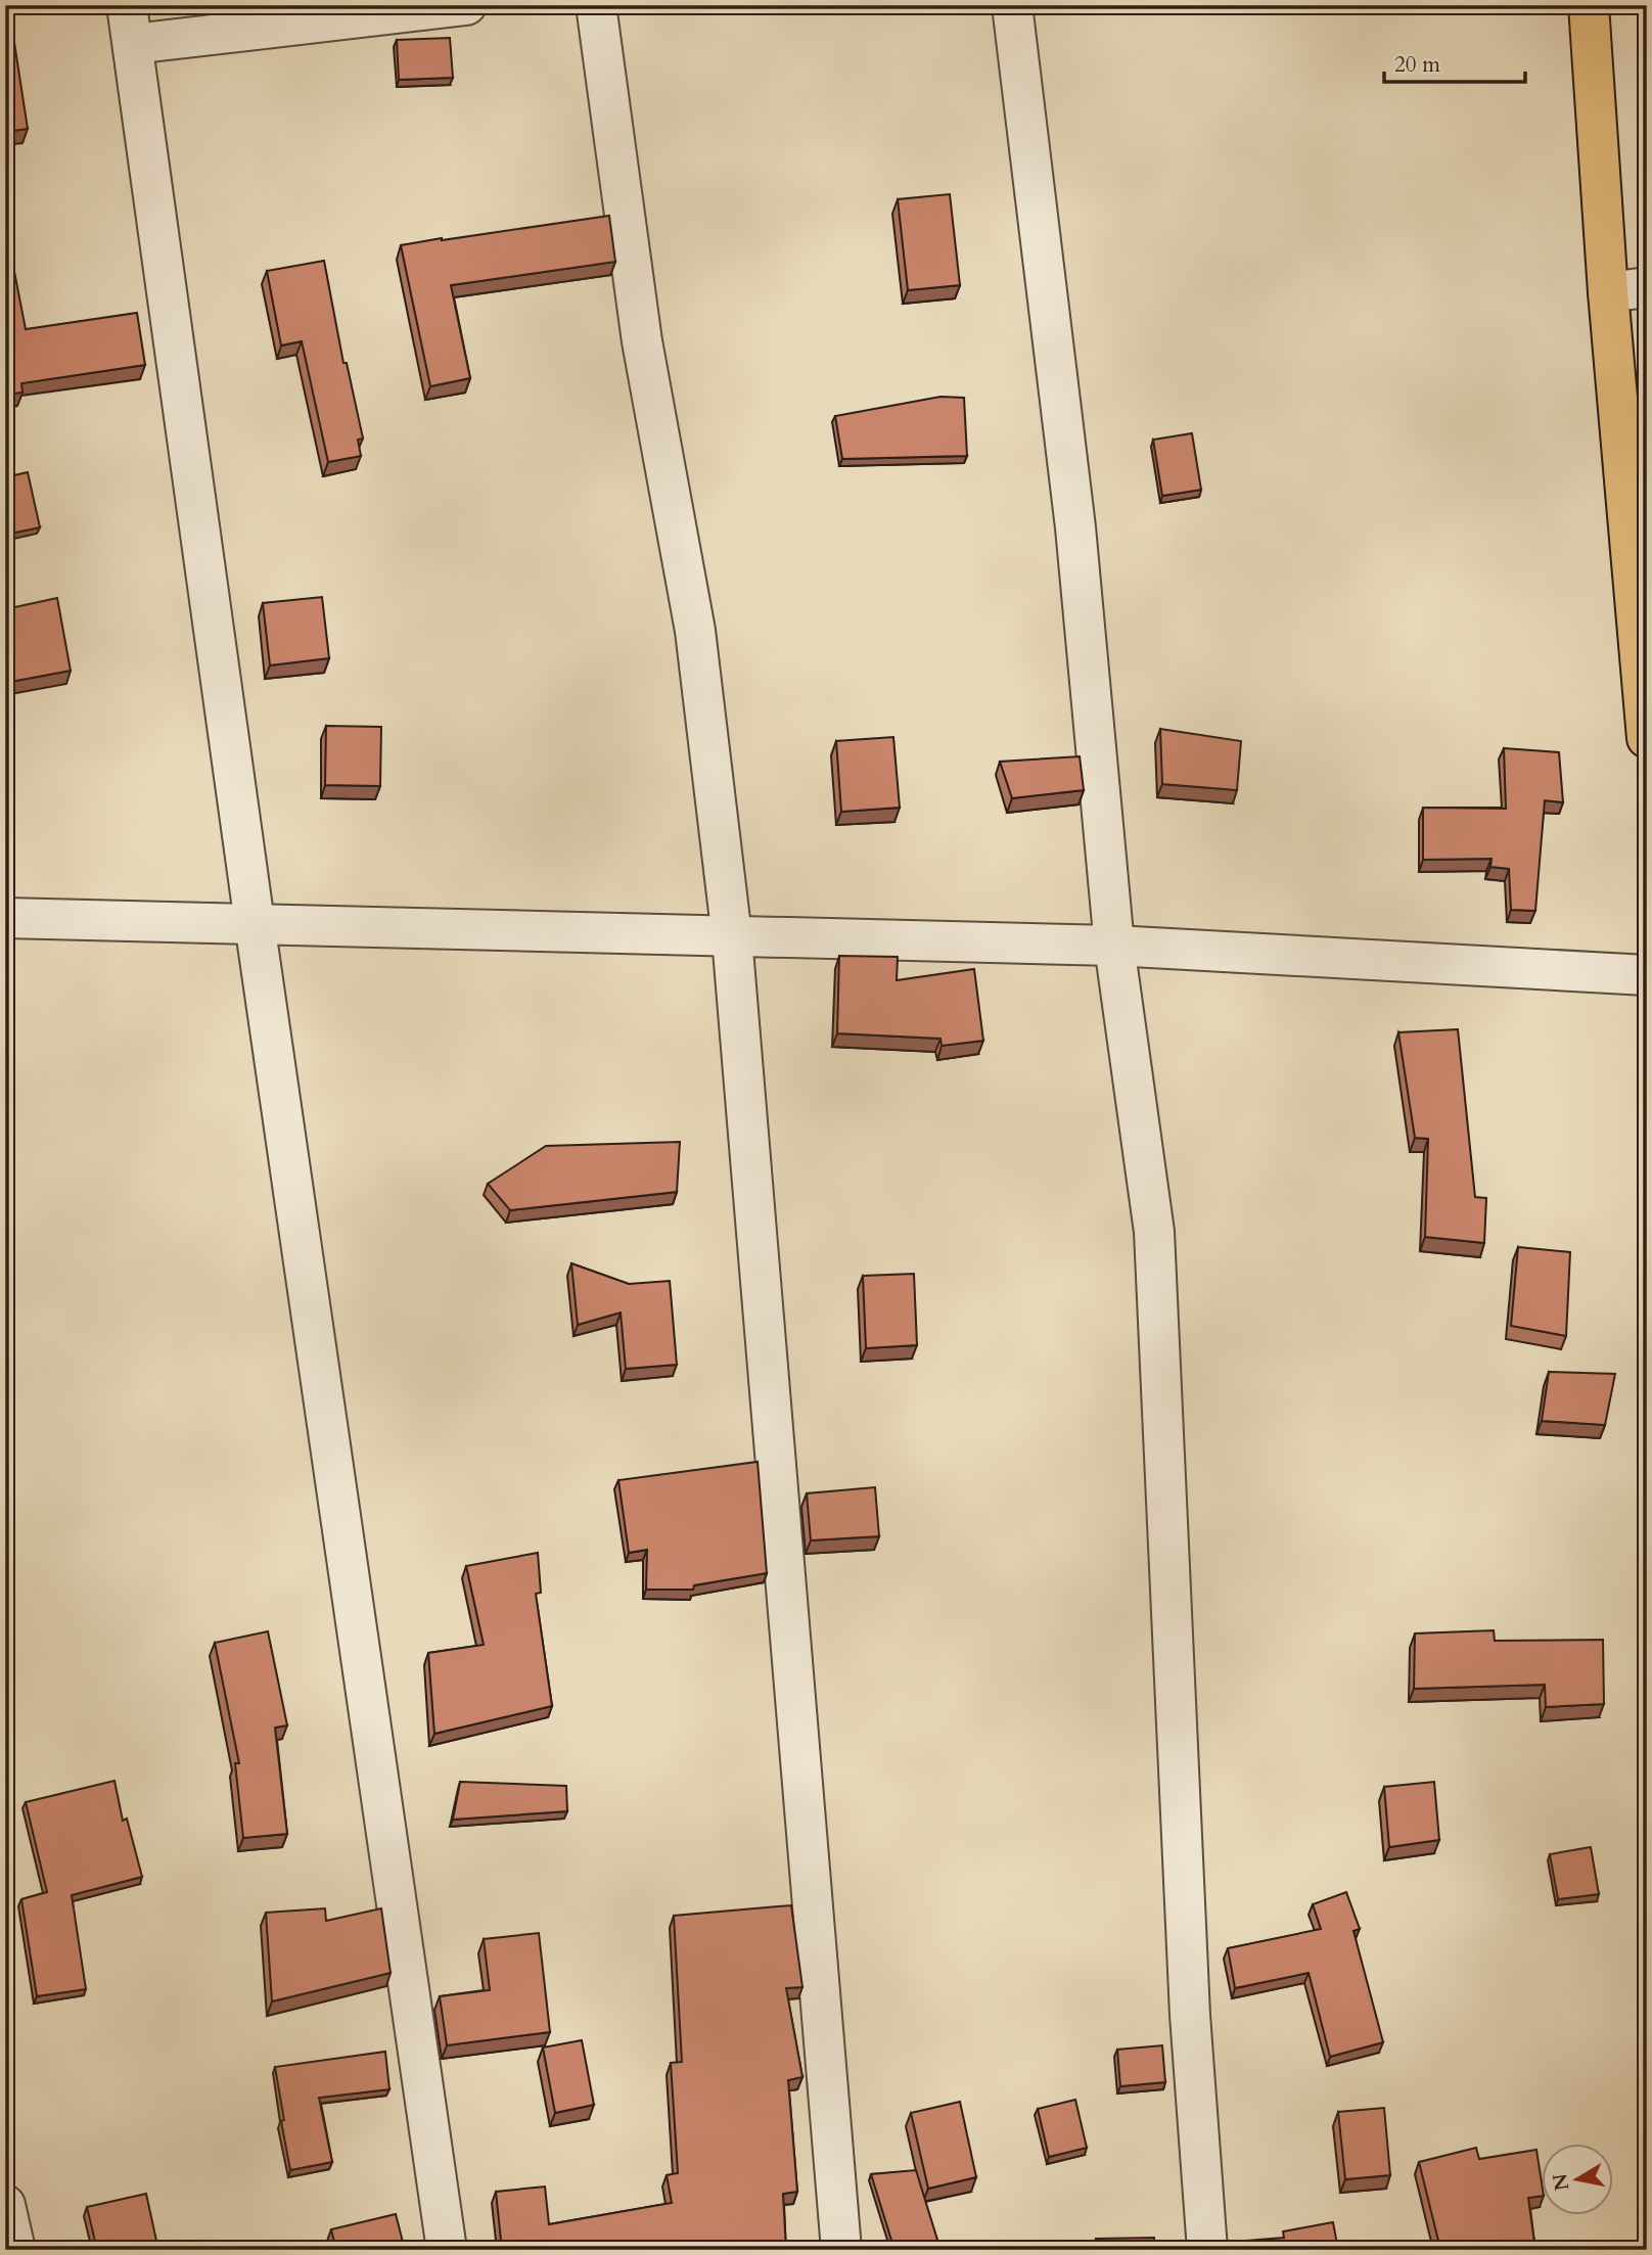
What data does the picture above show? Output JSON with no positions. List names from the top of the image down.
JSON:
{
  "scale_bar": "20 m",
  "north": "left"
}
